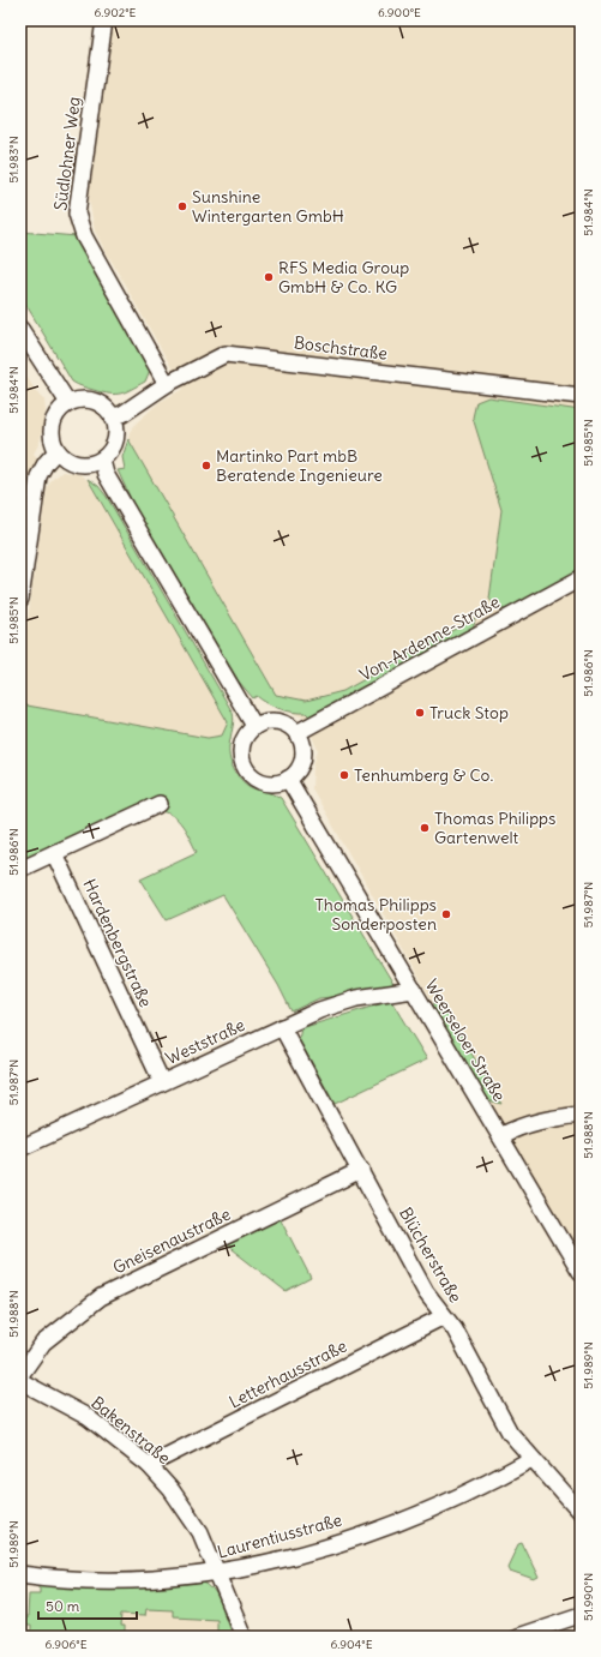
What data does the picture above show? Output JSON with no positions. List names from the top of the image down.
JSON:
{
  "streets": {
    "street": [
      "Südlohner Weg",
      "Boschstraße",
      "Von-Ardenne-Straße",
      "Hardenbergstraße",
      "Weerseloer Straße",
      "Weststraße",
      "Gneisenaustraße",
      "Blücherstraße",
      "Letterhausstraße",
      "Bakenstraße",
      "Laurentiusstraße"
    ]
  },
  "crossings": [
    ["Südlohner Weg", "Boschstraße"],
    ["Von-Ardenne-Straße", "Weerseloer Straße"],
    ["Hardenbergstraße", "Weststraße"],
    ["Weerseloer Straße", "Weststraße"],
    ["Weststraße", "Blücherstraße"],
    ["Gneisenaustraße", "Blücherstraße"],
    ["Blücherstraße", "Letterhausstraße"],
    ["Blücherstraße", "Laurentiusstraße"],
    ["Letterhausstraße", "Bakenstraße"],
    ["Bakenstraße", "Laurentiusstraße"]
  ],
  "places": [
    "Sunshine Wintergarten GmbH",
    "RFS Media Group GmbH & Co. KG",
    "Martinko Part mbB Beratende Ingenieure",
    "Truck Stop",
    "Tenhumberg & Co.",
    "Thomas Philipps Gartenwelt",
    "Thomas Philipps Sonderposten"
  ],
  "scale_bar": "50 m",
  "coordinates": [
    "6.902°E",
    "6.900°E",
    "51.983°N",
    "51.984°N",
    "51.985°N",
    "51.986°N",
    "51.987°N",
    "51.988°N",
    "51.989°N",
    "51.990°N",
    "6.906°E",
    "6.904°E"
  ]
}
